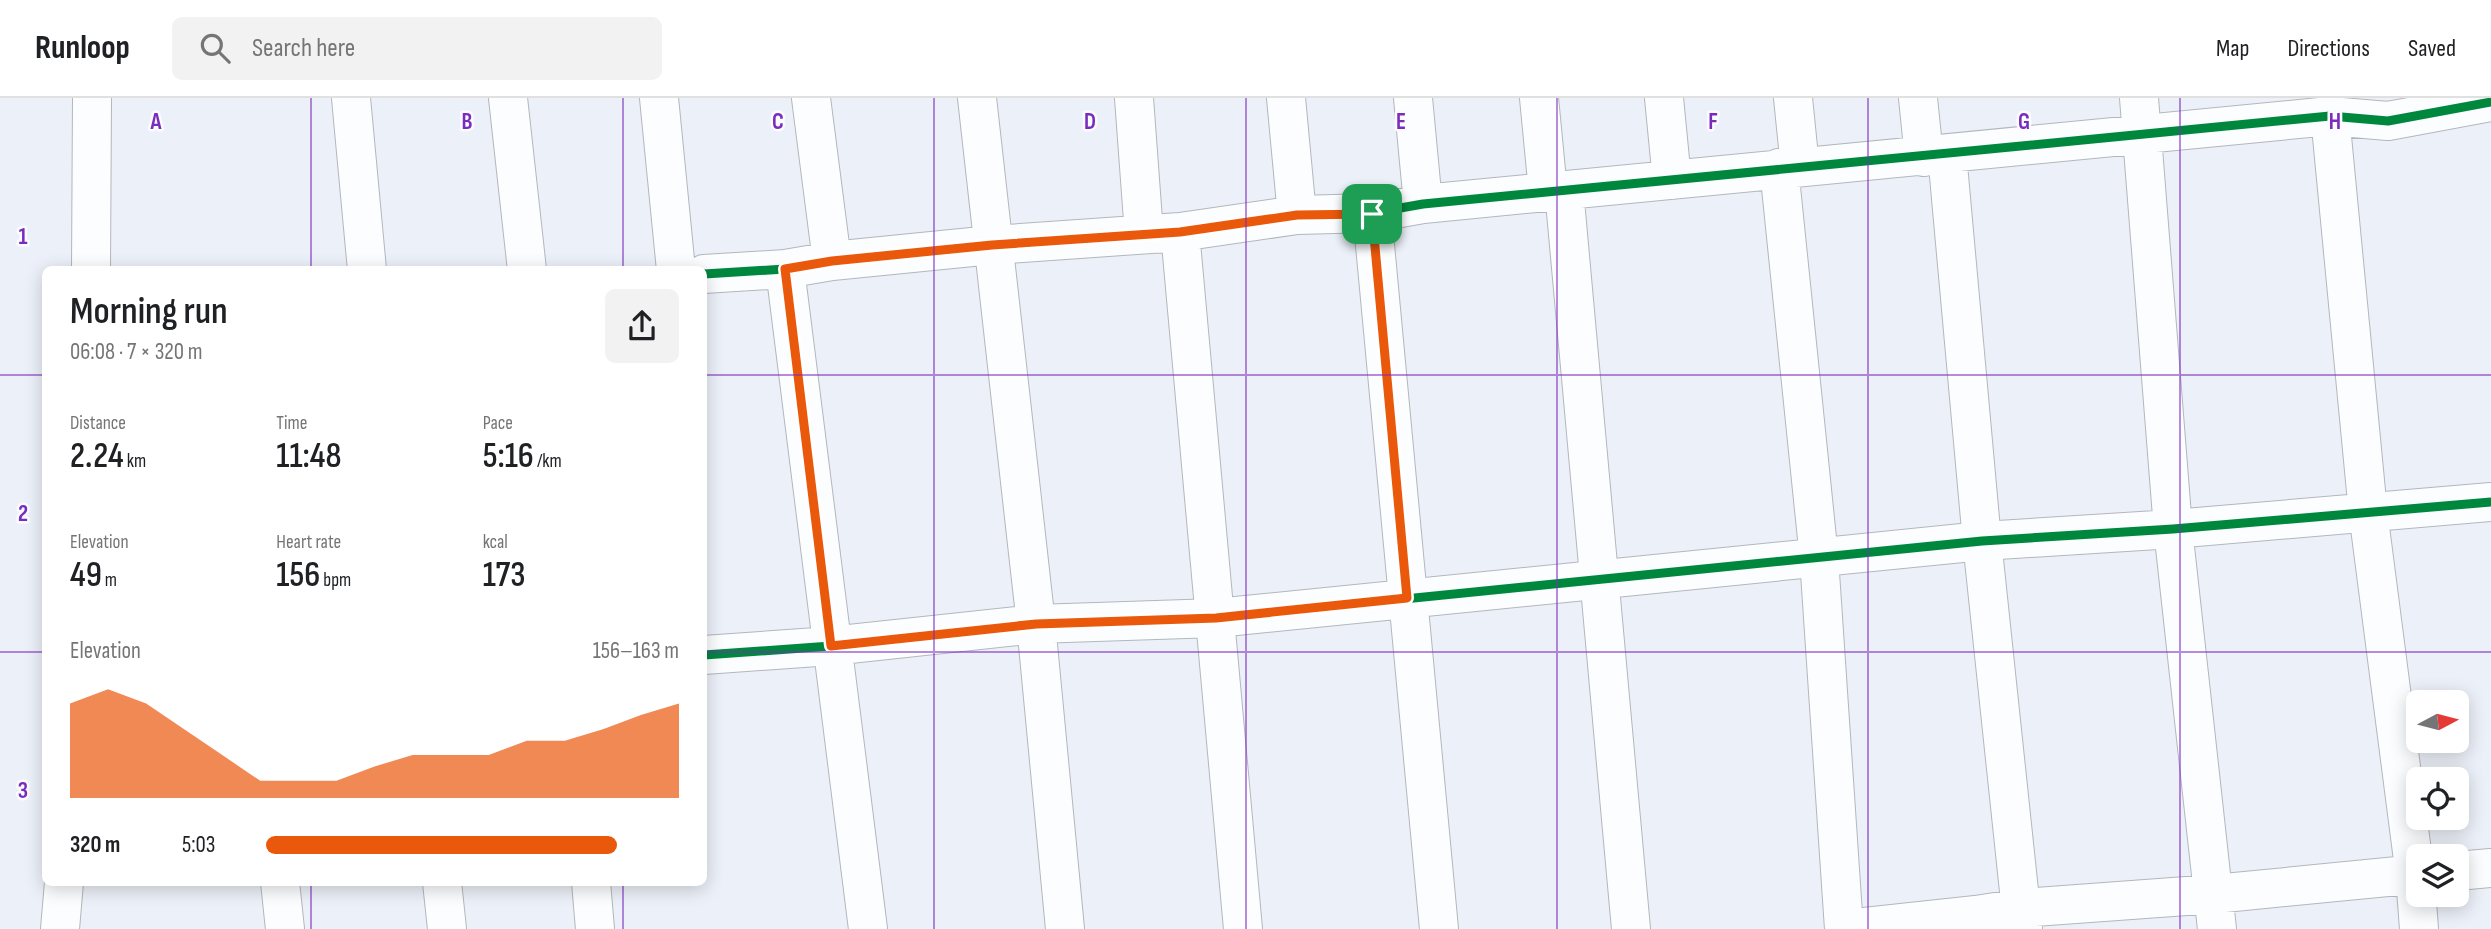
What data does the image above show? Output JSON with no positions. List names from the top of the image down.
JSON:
{
  "north": "right",
  "page": {
    "header": "Runloop",
    "search": "Search here",
    "nav": ["Map", "Directions", "Saved"],
    "heading": ["Morning run", "06:08 · 7 × 320 m"],
    "stats": [
      ["Distance", "2.24 km"],
      ["Time", "11:48"],
      ["Pace", "5:16 /km"],
      ["Elevation", "49 m"],
      ["Heart rate", "156 bpm"],
      ["kcal", "173"]
    ],
    "chart": ["Elevation", "156–163 m"],
    "list": [
      {
        "name": "320 m",
        "note": "5:03"
      }
    ]
  },
  "grid": {
    "columns": [
      "A",
      "B",
      "C",
      "D",
      "E",
      "F",
      "G",
      "H"
    ],
    "rows": ["1", "2", "3"]
  }
}
